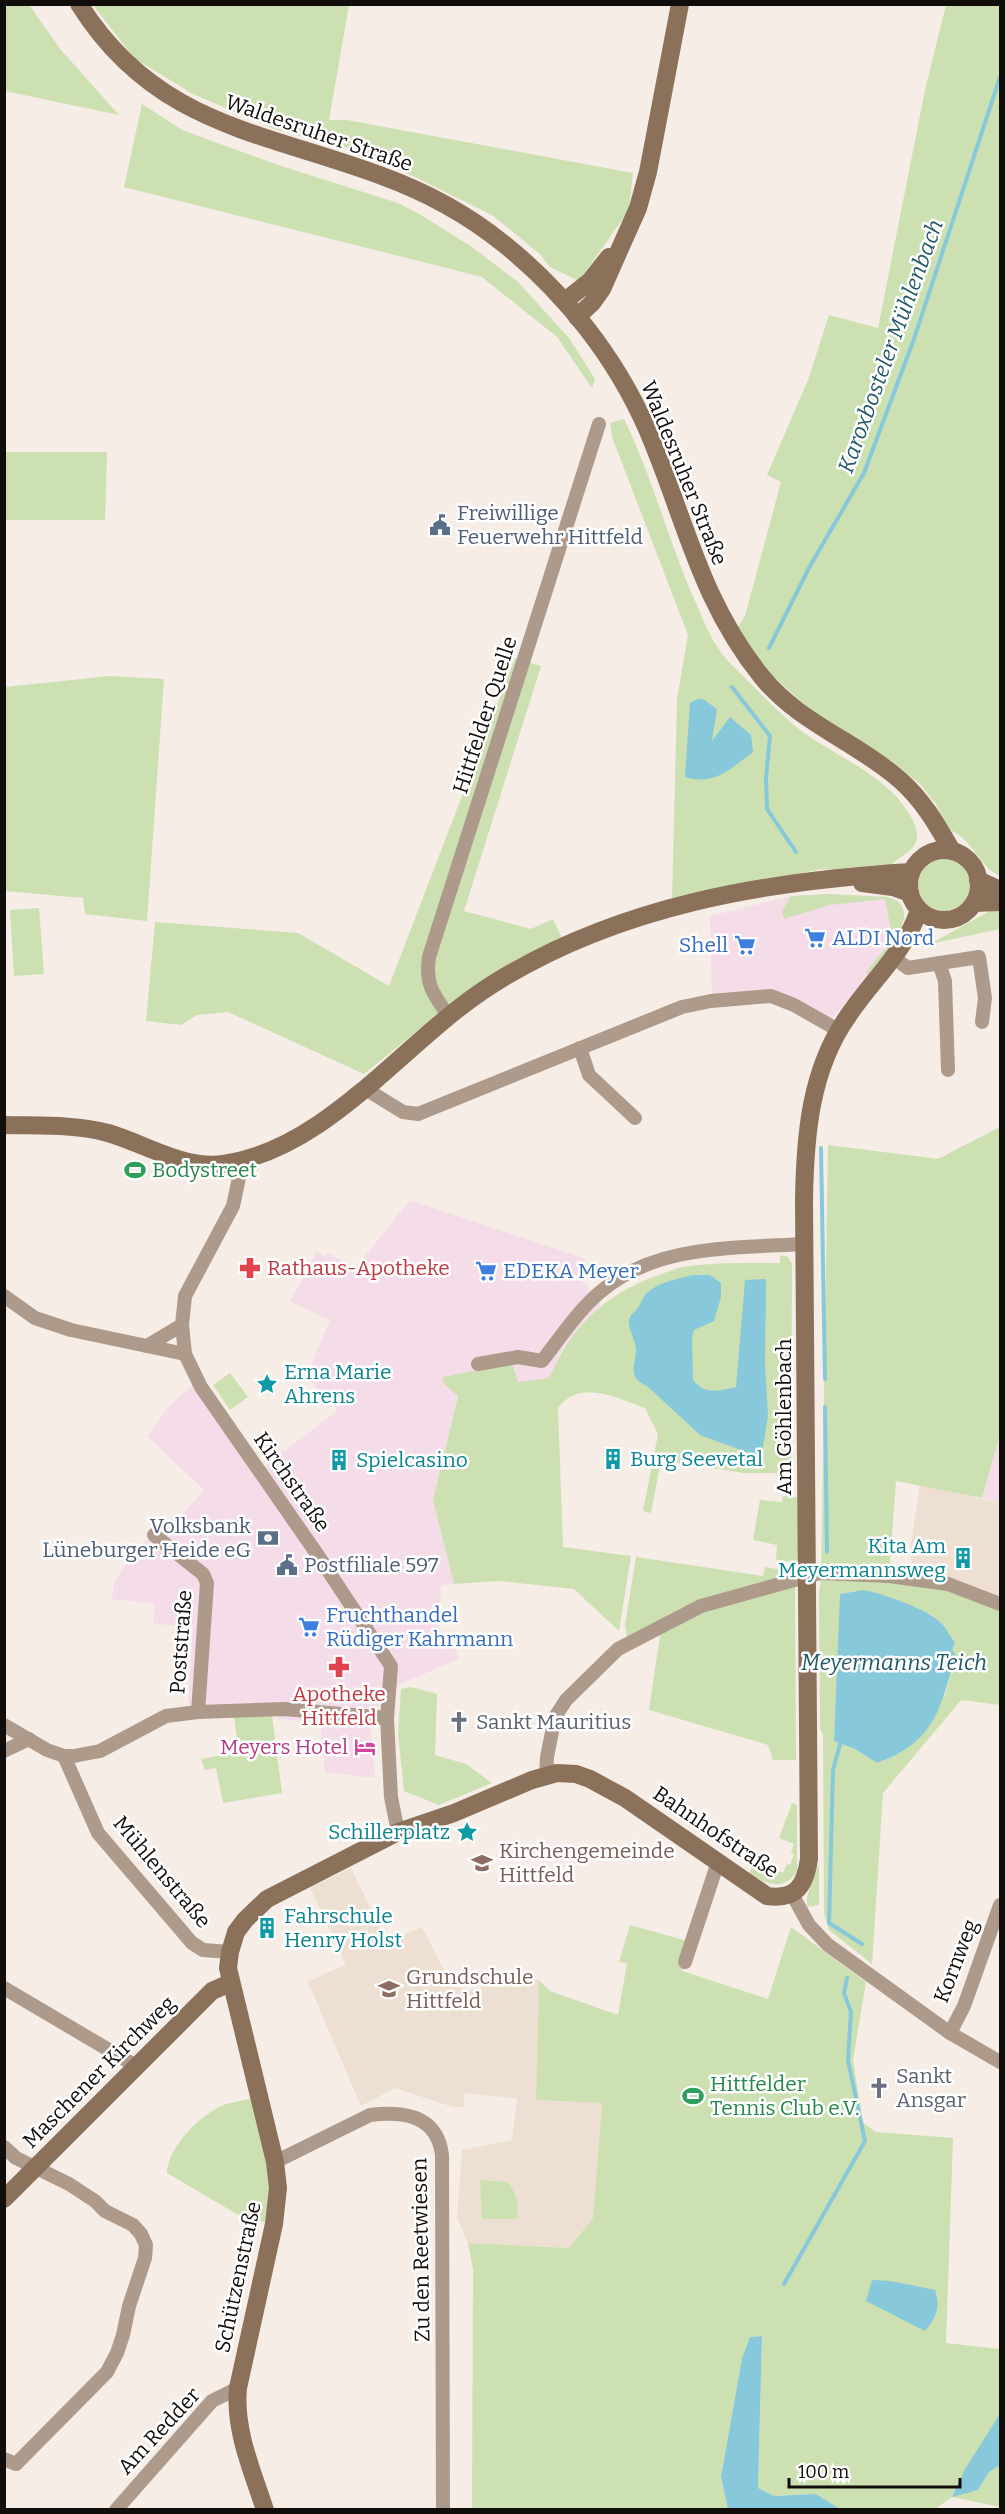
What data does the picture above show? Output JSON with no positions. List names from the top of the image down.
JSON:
{
  "streets": {
    "street": [
      "Waldesruher Straße",
      "Hittfelder Quelle",
      "Am Göhlenbach",
      "Kirchstraße",
      "Poststraße",
      "Bahnhofstraße",
      "Mühlenstraße",
      "Kornweg",
      "Maschener Kirchweg",
      "Zu den Reetwiesen",
      "Schützenstraße",
      "Am Redder"
    ]
  },
  "crossings": [
    ["Waldesruher Straße", "Am Göhlenbach"],
    ["Am Göhlenbach", "Bahnhofstraße"],
    ["Kirchstraße", "Bahnhofstraße"],
    ["Bahnhofstraße", "Mühlenstraße"],
    ["Bahnhofstraße", "Kornweg"],
    ["Bahnhofstraße", "Schützenstraße"],
    ["Mühlenstraße", "Schützenstraße"],
    ["Maschener Kirchweg", "Schützenstraße"],
    ["Zu den Reetwiesen", "Schützenstraße"],
    ["Schützenstraße", "Am Redder"]
  ],
  "water": ["Karoxbosteler Mühlenbach", "Meyermanns Teich"],
  "places": {
    "public building": ["Freiwillige Feuerwehr Hittfeld", "Postfiliale 597"],
    "supermarket": [
      "ALDI Nord",
      "Shell",
      "EDEKA Meyer",
      "Fruchthandel Rüdiger Kahrmann"
    ],
    "sports": ["Bodystreet", "Hittfelder Tennis Club e.V."],
    "pharmacy": ["Rathaus-Apotheke", "Apotheke Hittfeld"],
    "place": ["Erna Marie Ahrens", "Schillerplatz"],
    "building": [
      "Burg Seevetal",
      "Spielcasino",
      "Kita Am Meyermannsweg",
      "Fahrschule Henry Holst"
    ],
    "bank": ["Volksbank Lüneburger Heide eG"],
    "church": ["Sankt Mauritius", "Sankt Ansgar"],
    "hotel": ["Meyers Hotel"],
    "school or university": ["Kirchengemeinde Hittfeld", "Grundschule Hittfeld"]
  },
  "scale_bar": "100 m"
}
